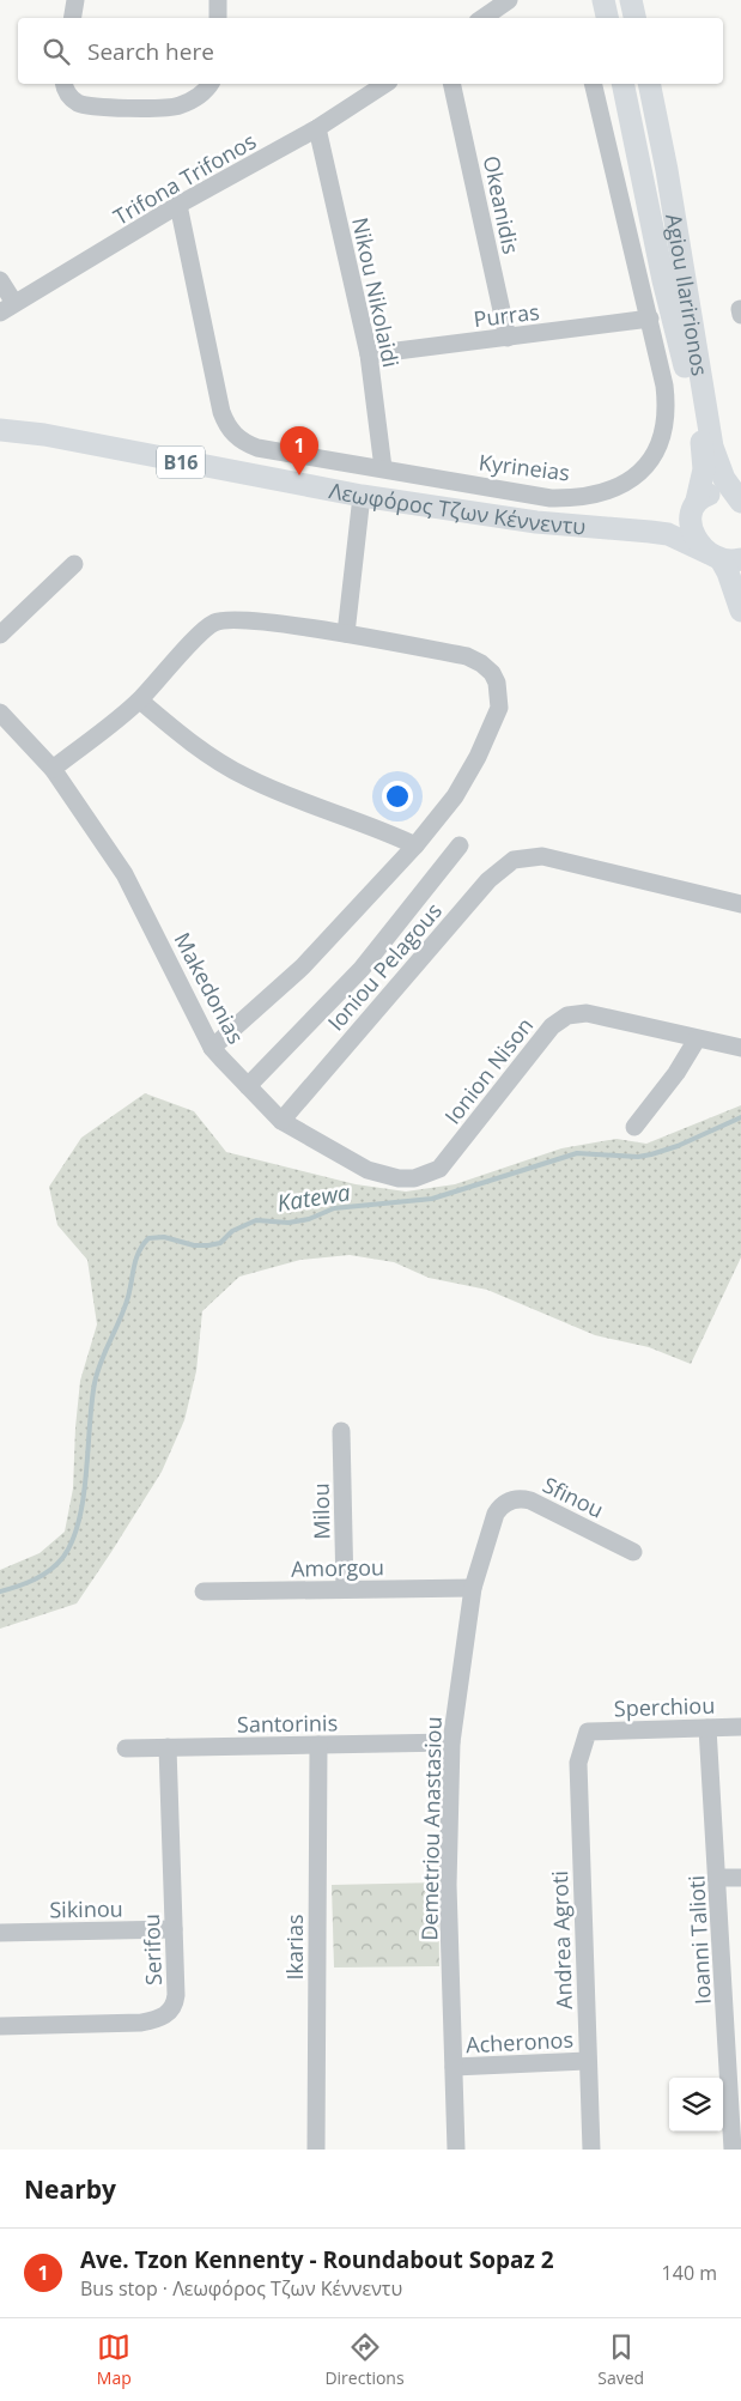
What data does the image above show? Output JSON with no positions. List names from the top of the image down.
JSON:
{
  "streets": {
    "main road": ["Agiou Ilaririonos", "B16", "Λεωφόρος Τζων Κέννεντυ"],
    "street": [
      "Trifona Trifonos",
      "Okeanidis",
      "Nikou Nikolaidi",
      "Purras",
      "Kyrineias",
      "Ioniou Pelagous",
      "Makedonias",
      "Ionion Nison",
      "Sfinou",
      "Milou",
      "Amorgou",
      "Sperchiou",
      "Santorinis",
      "Demetriou Anastasiou",
      "Sikinou",
      "Andrea Agroti",
      "Ioanni Talioti",
      "Ikarias",
      "Serifou",
      "Acheronos"
    ]
  },
  "crossings": [
    ["Trifona Trifonos", "Nikou Nikolaidi"],
    ["Trifona Trifonos", "Kyrineias"],
    ["Okeanidis", "Purras"],
    ["Nikou Nikolaidi", "Purras"],
    ["Nikou Nikolaidi", "Kyrineias"],
    ["Agiou Ilaririonos", "B16"],
    ["Purras", "Kyrineias"],
    ["B16", "Λεωφόρος Τζων Κέννεντυ"],
    ["Ioniou Pelagous", "Makedonias"],
    ["Makedonias", "Ionion Nison"],
    ["Sfinou", "Demetriou Anastasiou"],
    ["Milou", "Amorgou"],
    ["Amorgou", "Demetriou Anastasiou"],
    ["Sperchiou", "Andrea Agroti"],
    ["Sperchiou", "Ioanni Talioti"],
    ["Santorinis", "Demetriou Anastasiou"],
    ["Santorinis", "Ikarias"],
    ["Santorinis", "Serifou"],
    ["Demetriou Anastasiou", "Acheronos"],
    ["Sikinou", "Serifou"],
    ["Andrea Agroti", "Acheronos"]
  ],
  "water": ["Katewa"],
  "page": {
    "search": "Search here",
    "pins": "1",
    "heading": "Nearby",
    "list": [
      {
        "mark": "1",
        "name": "Ave. Tzon Kennenty - Roundabout Sopaz 2",
        "note": "Bus stop · Λεωφόρος Τζων Κέννεντυ",
        "value": "140 m"
      }
    ],
    "nav": ["Map", "Directions", "Saved"]
  }
}
